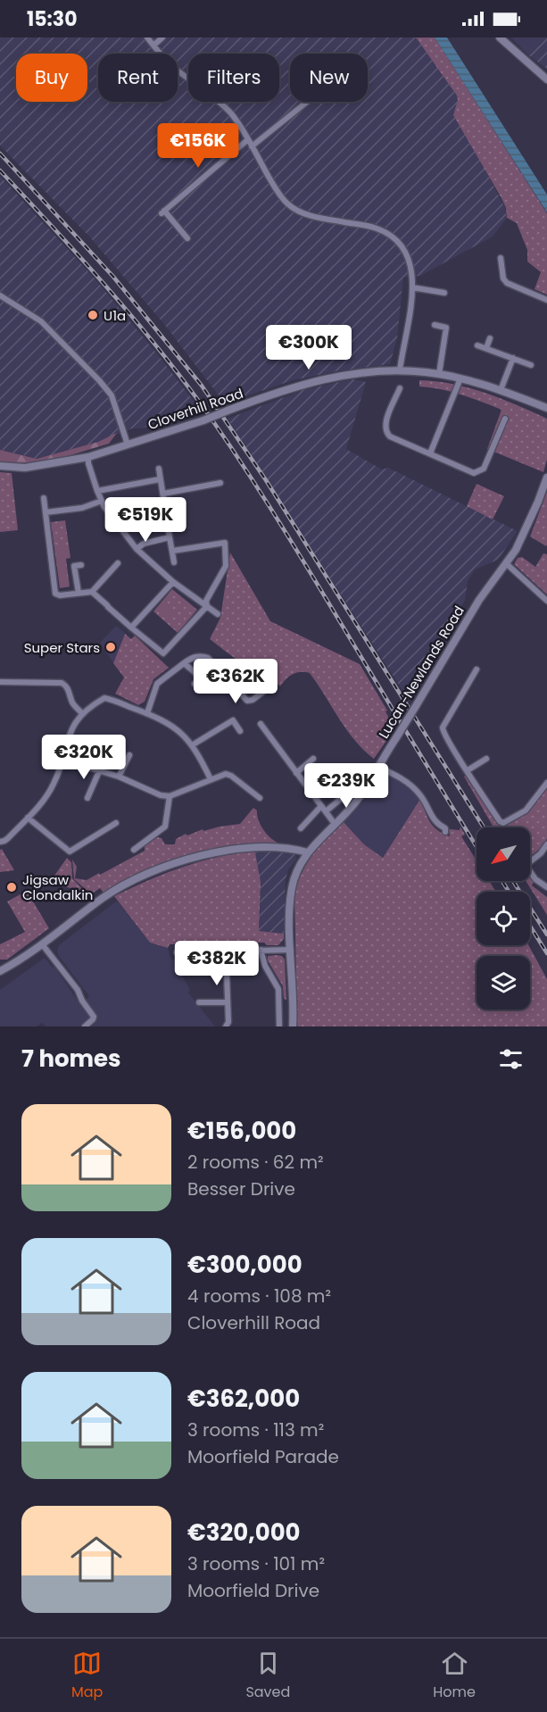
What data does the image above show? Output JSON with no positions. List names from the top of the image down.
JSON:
{
  "streets": {
    "street": ["Cloverhill Road", "Lucan-Newlands Road"]
  },
  "places": ["U1a", "Super Stars", "Jigsaw Clondalkin"],
  "north": "bottom left",
  "page": {
    "status": "15:30",
    "chip": [
      "Buy",
      "Rent",
      "Filters",
      "New"
    ],
    "price": [
      "€156K",
      "€300K",
      "€519K",
      "€362K",
      "€320K",
      "€239K",
      "€382K"
    ],
    "heading": "7 homes",
    "list": [
      {
        "name": "€156,000",
        "note": "2 rooms · 62 m² · Besser Drive"
      },
      {
        "name": "€300,000",
        "note": "4 rooms · 108 m² · Cloverhill Road"
      },
      {
        "name": "€362,000",
        "note": "3 rooms · 113 m² · Moorfield Parade"
      },
      {
        "name": "€320,000",
        "note": "3 rooms · 101 m² · Moorfield Drive"
      }
    ],
    "tabs": ["Map", "Saved", "Home"]
  }
}
